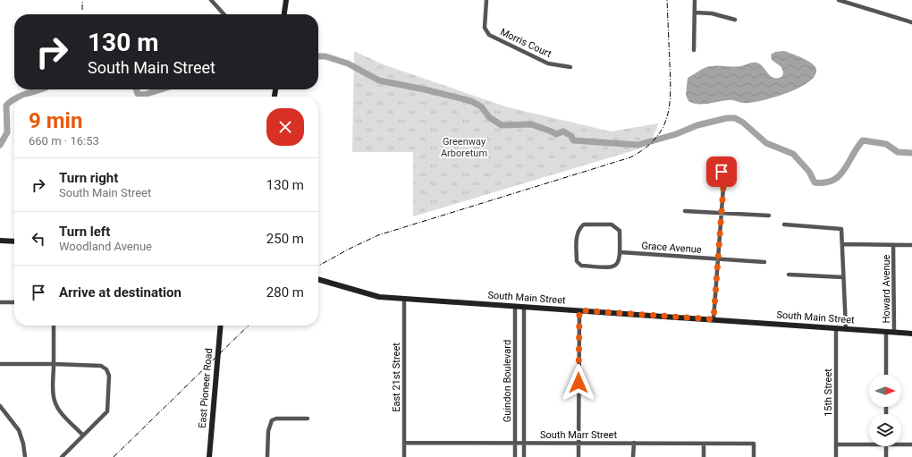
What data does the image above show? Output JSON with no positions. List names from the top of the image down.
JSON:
{
  "streets": {
    "main road": ["South Main Street", "East Pioneer Road"],
    "street": [
      "Morris Court",
      "Grace Avenue",
      "Howard Avenue",
      "East 21st Street",
      "Guindon Boulevard",
      "15th Street",
      "South Marr Street"
    ]
  },
  "crossings": [
    ["Howard Avenue", "South Main Street"],
    ["South Main Street", "East 21st Street"],
    ["South Main Street", "Guindon Boulevard"],
    ["South Main Street", "15th Street"],
    ["East 21st Street", "South Marr Street"],
    ["Guindon Boulevard", "South Marr Street"]
  ],
  "parks": ["Greenway Arboretum"],
  "north": "right",
  "page": {
    "turn": ["130 m", "South Main Street"],
    "heading": ["9 min", "660 m · 16:53"],
    "list": [
      {
        "name": "Turn right",
        "note": "South Main Street",
        "value": "130 m"
      },
      {
        "name": "Turn left",
        "note": "Woodland Avenue",
        "value": "250 m"
      },
      {
        "name": "Arrive at destination",
        "value": "280 m"
      }
    ]
  }
}
